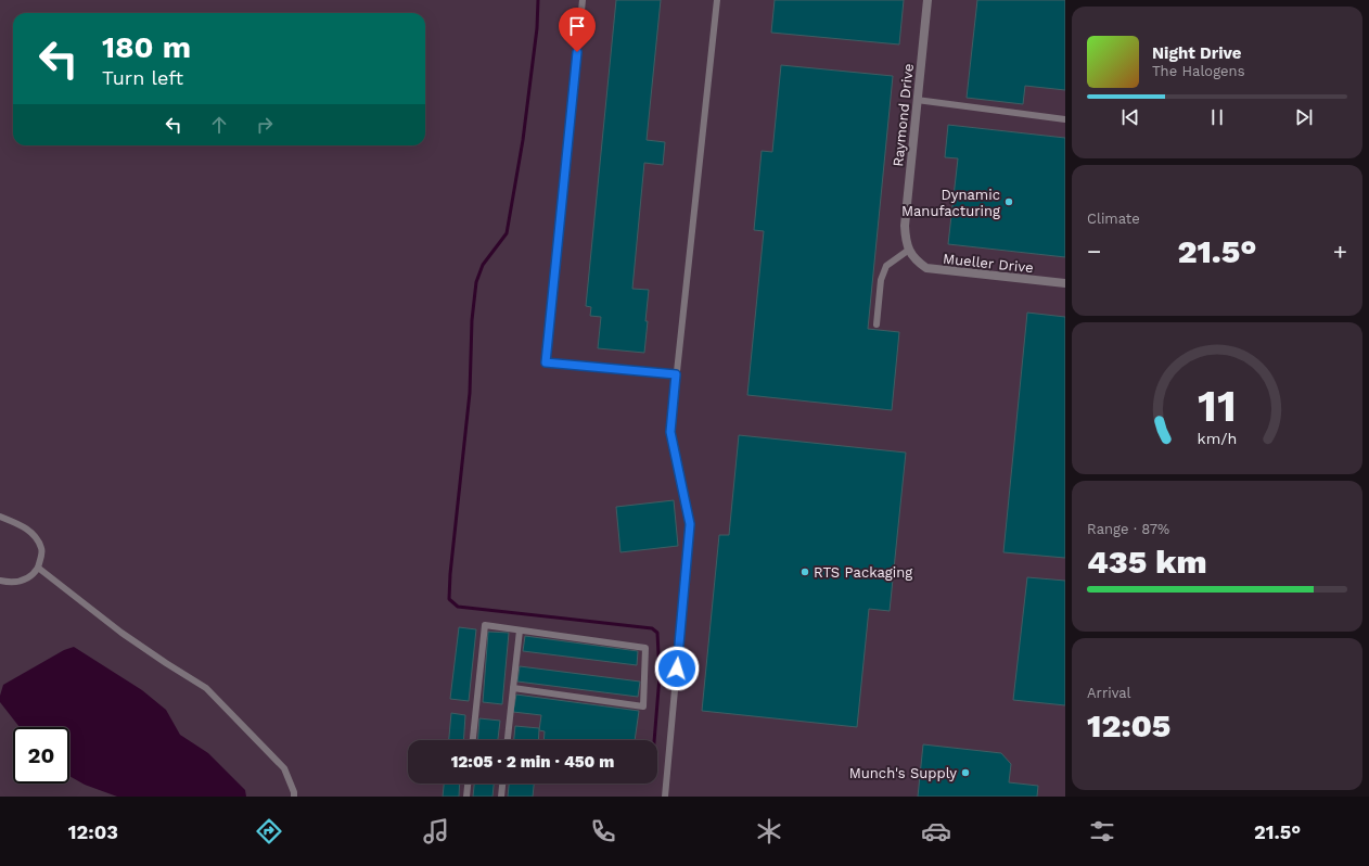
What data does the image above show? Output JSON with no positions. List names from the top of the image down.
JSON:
{
  "streets": {
    "street": ["Raymond Drive", "Mueller Drive"]
  },
  "crossings": [
    ["Raymond Drive", "Mueller Drive"]
  ],
  "places": ["Dynamic Manufacturing", "RTS Packaging", "Munch's Supply"],
  "page": {
    "turn": ["180 m", "Turn left"],
    "song": ["Night Drive", "The Halogens"],
    "tile": [
      "Climate",
      ["Range · 87%", "435 km"],
      ["Arrival", "12:05"]
    ],
    "heat": ["−", "21.5°", "+"],
    "limit": "20",
    "trip": "12:05 · 2 min · 450 m",
    "tabs": ["12:03", "21.5°"],
    "gauge": ["11", "km/h"]
  }
}
